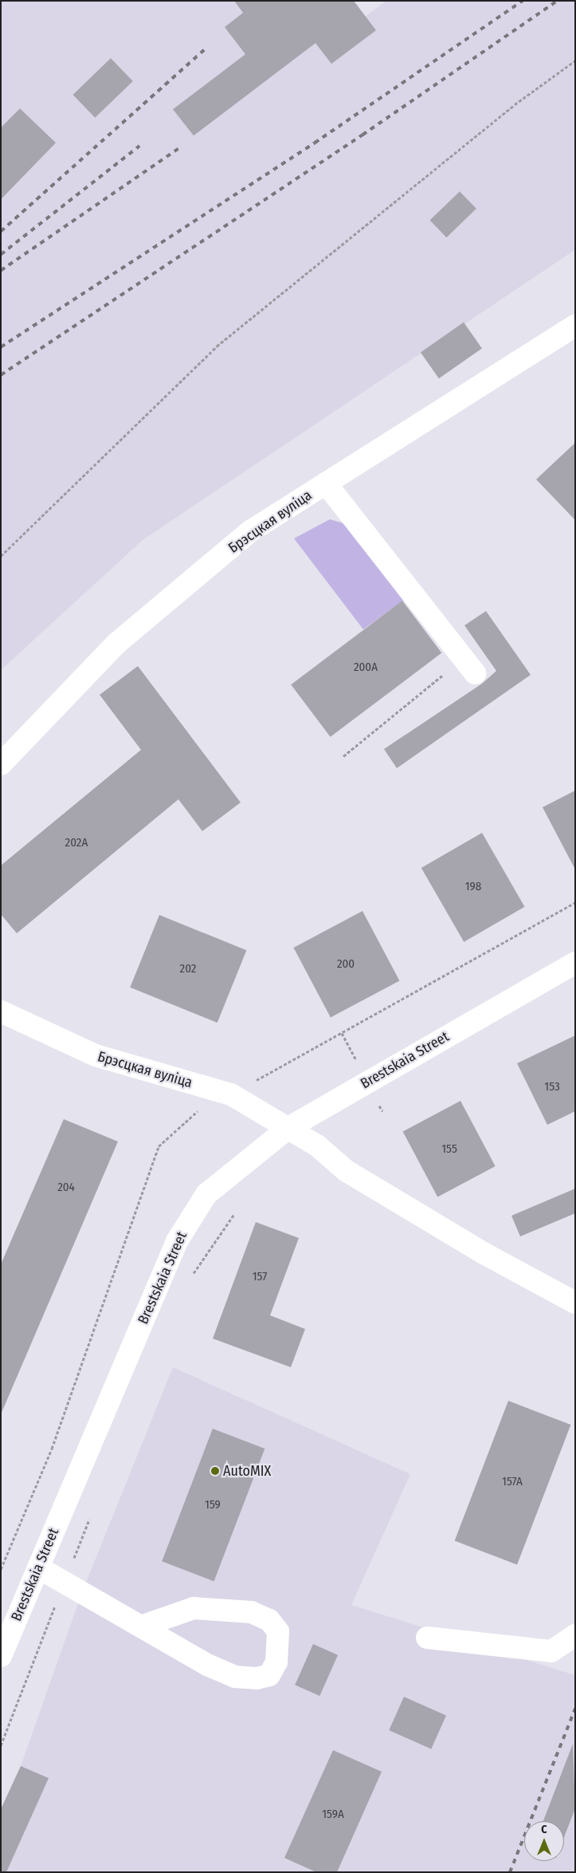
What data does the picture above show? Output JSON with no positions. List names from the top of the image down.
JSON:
{
  "streets": {
    "street": ["Брэсцкая вуліца", "Brestskaia Street"]
  },
  "crossings": [
    ["Брэсцкая вуліца", "Brestskaia Street"]
  ],
  "places": ["AutoMIX"],
  "house_numbers": [
    "200А",
    "202А",
    "198",
    "200",
    "202",
    "153",
    "155",
    "204",
    "157",
    "157А",
    "159",
    "159А"
  ],
  "north": "top"
}
